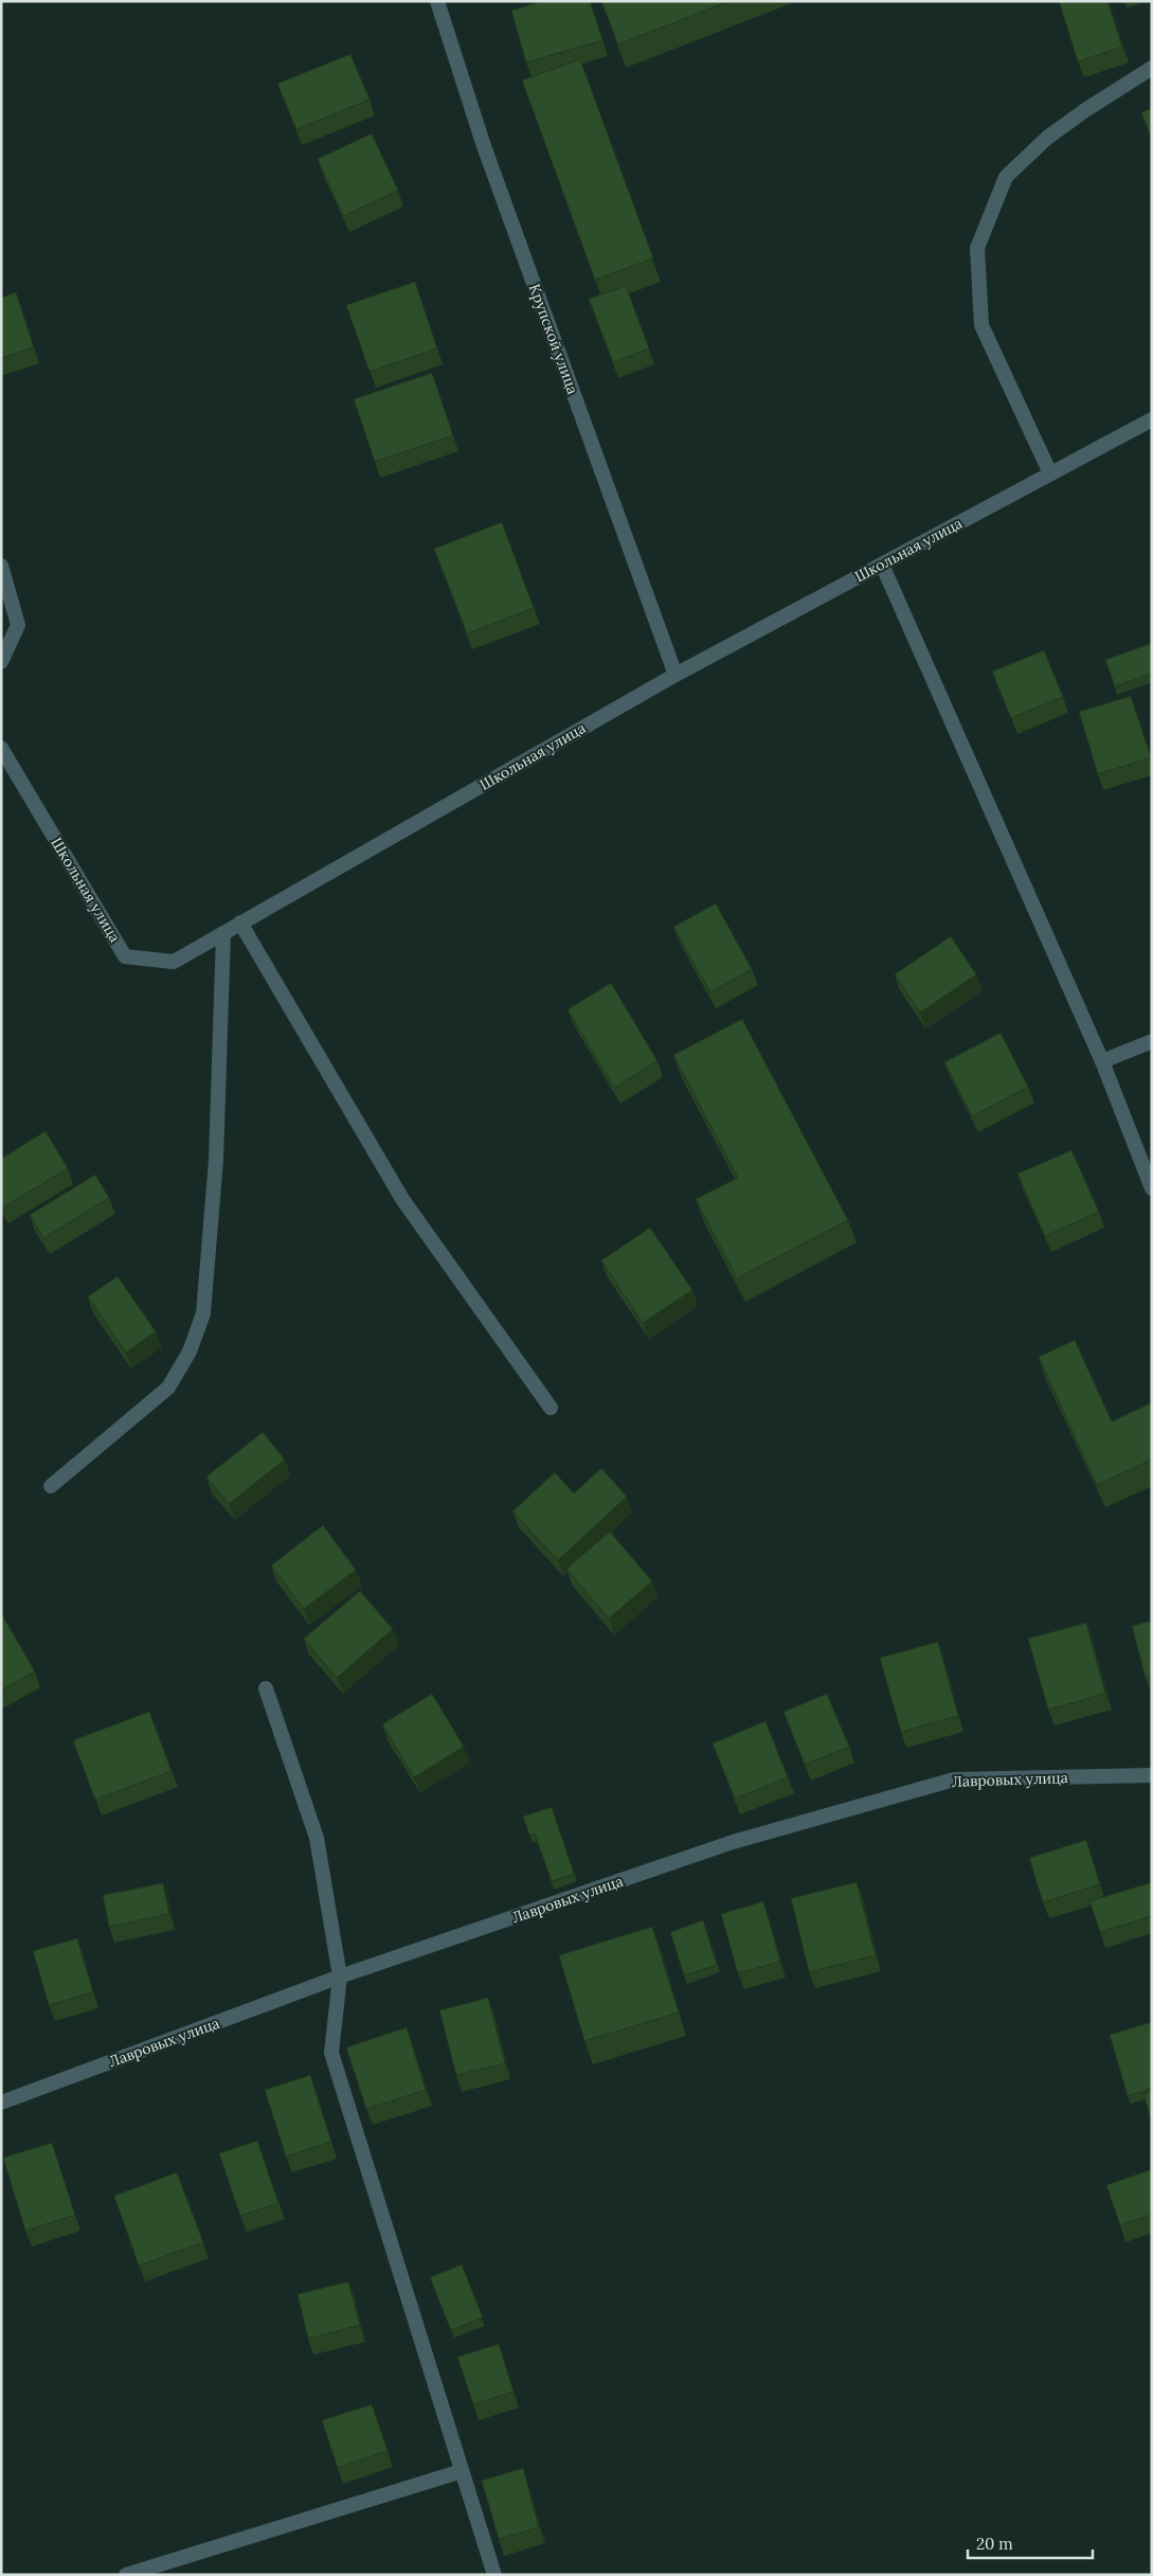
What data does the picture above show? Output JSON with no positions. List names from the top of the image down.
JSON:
{
  "streets": {
    "street": ["Крупской улица", "Школьная улица", "Лавровых улица"]
  },
  "crossings": [
    ["Крупской улица", "Школьная улица"]
  ],
  "scale_bar": "20 m"
}
